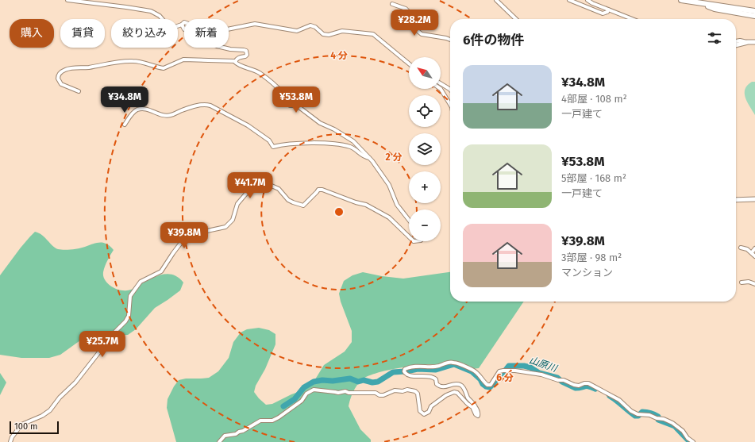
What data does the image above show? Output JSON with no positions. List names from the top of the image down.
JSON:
{
  "water": ["山原川"],
  "scale_bar": "100 m",
  "north": "top left",
  "page": {
    "price": [
      "¥28.2M",
      "¥34.8M",
      "¥53.8M",
      "¥41.7M",
      "¥39.8M",
      "¥25.7M"
    ],
    "chip": [
      "購入",
      "賃貸",
      "絞り込み",
      "新着"
    ],
    "heading": "6件の物件",
    "map_buttons": ["+", "−"],
    "list": [
      {
        "name": "¥34.8M",
        "note": "4部屋 · 108 m² · 一戸建て"
      },
      {
        "name": "¥53.8M",
        "note": "5部屋 · 168 m² · 一戸建て"
      },
      {
        "name": "¥39.8M",
        "note": "3部屋 · 98 m² · マンション"
      }
    ],
    "scale": "100 m"
  },
  "rings": ["4 分", "2 分", "6 分"]
}
